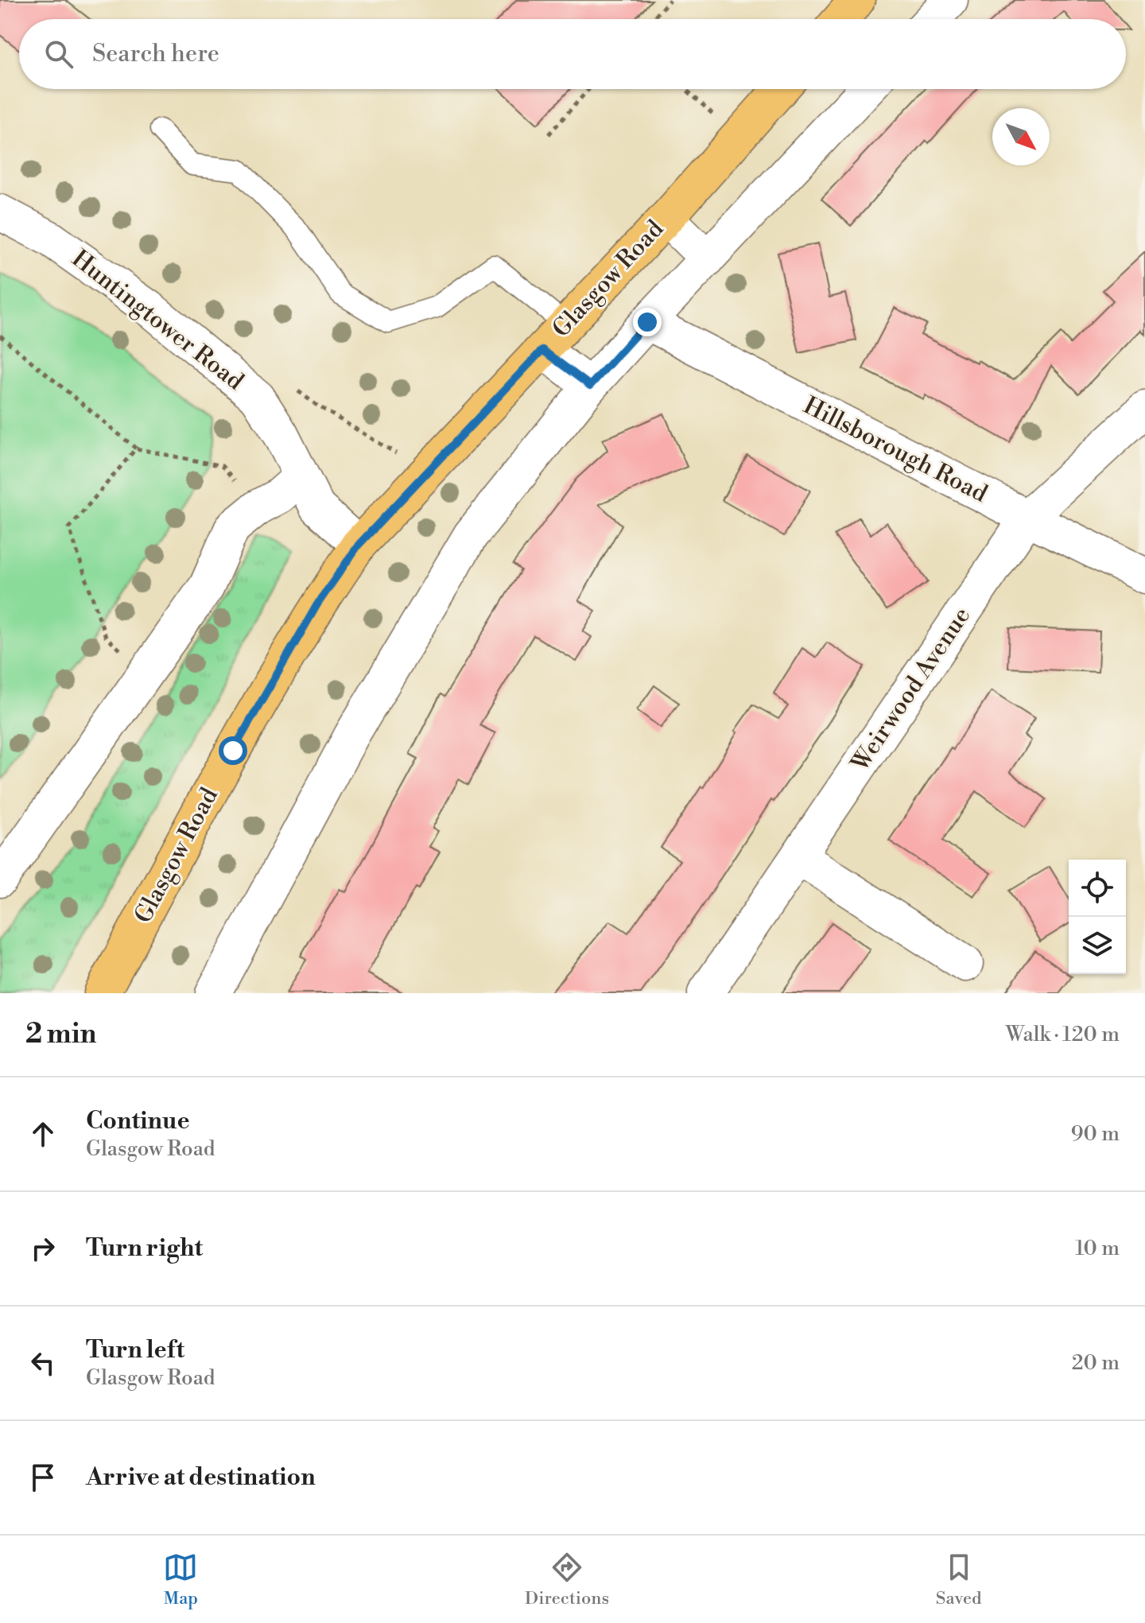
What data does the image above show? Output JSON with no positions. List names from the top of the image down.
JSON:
{
  "streets": {
    "main road": ["Glasgow Road"],
    "street": ["Huntingtower Road", "Hillsborough Road", "Weirwood Avenue"]
  },
  "crossings": [
    ["Glasgow Road", "Huntingtower Road"],
    ["Hillsborough Road", "Weirwood Avenue"]
  ],
  "north": "bottom right",
  "page": {
    "search": "Search here",
    "heading": ["2 min", "Walk · 120 m"],
    "list": [
      ["Continue", "Glasgow Road", "90 m"],
      ["Turn right", "10 m"],
      ["Turn left", "Glasgow Road", "20 m"],
      "Arrive at destination"
    ],
    "nav": ["Map", "Directions", "Saved"]
  }
}
